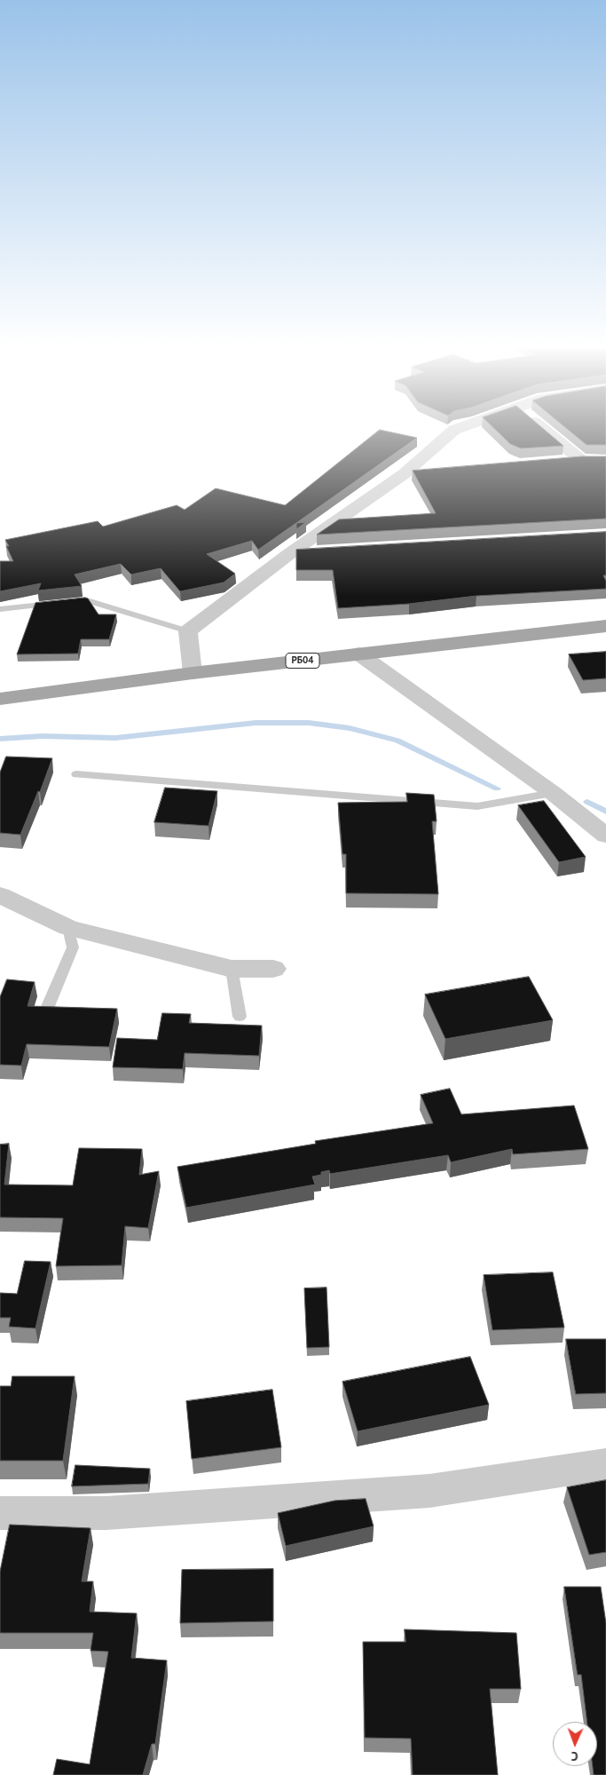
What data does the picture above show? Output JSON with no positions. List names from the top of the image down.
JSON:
{
  "streets": {
    "main road": ["РБ04"]
  },
  "north": "bottom"
}
